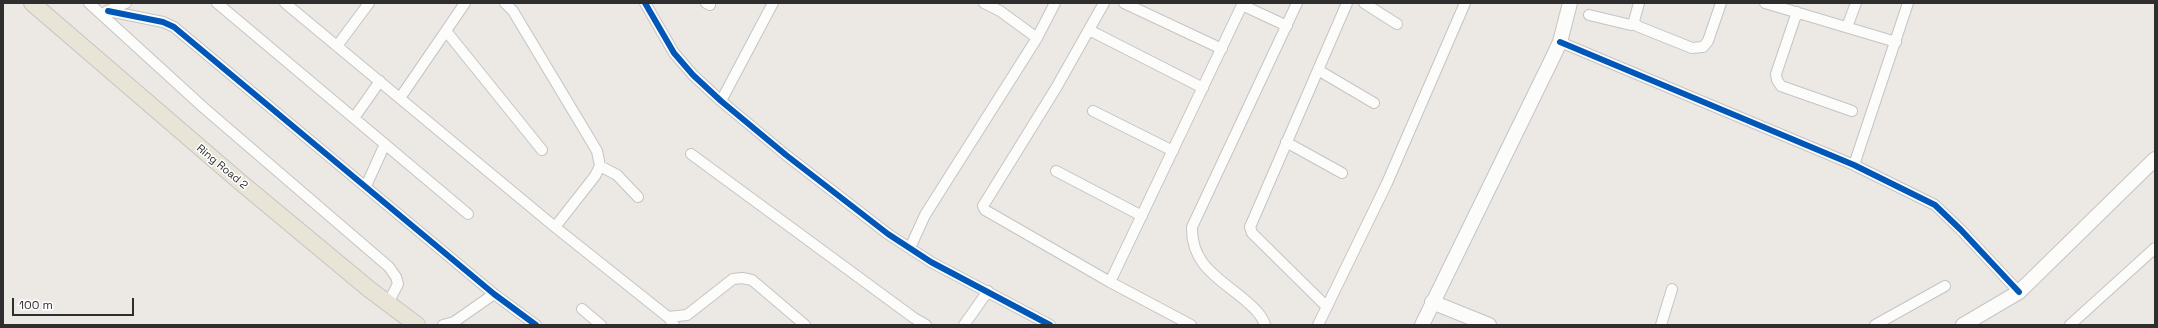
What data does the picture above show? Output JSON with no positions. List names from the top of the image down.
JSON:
{
  "streets": {
    "main road": ["Ring Road 2"]
  },
  "scale_bar": "100 m"
}
